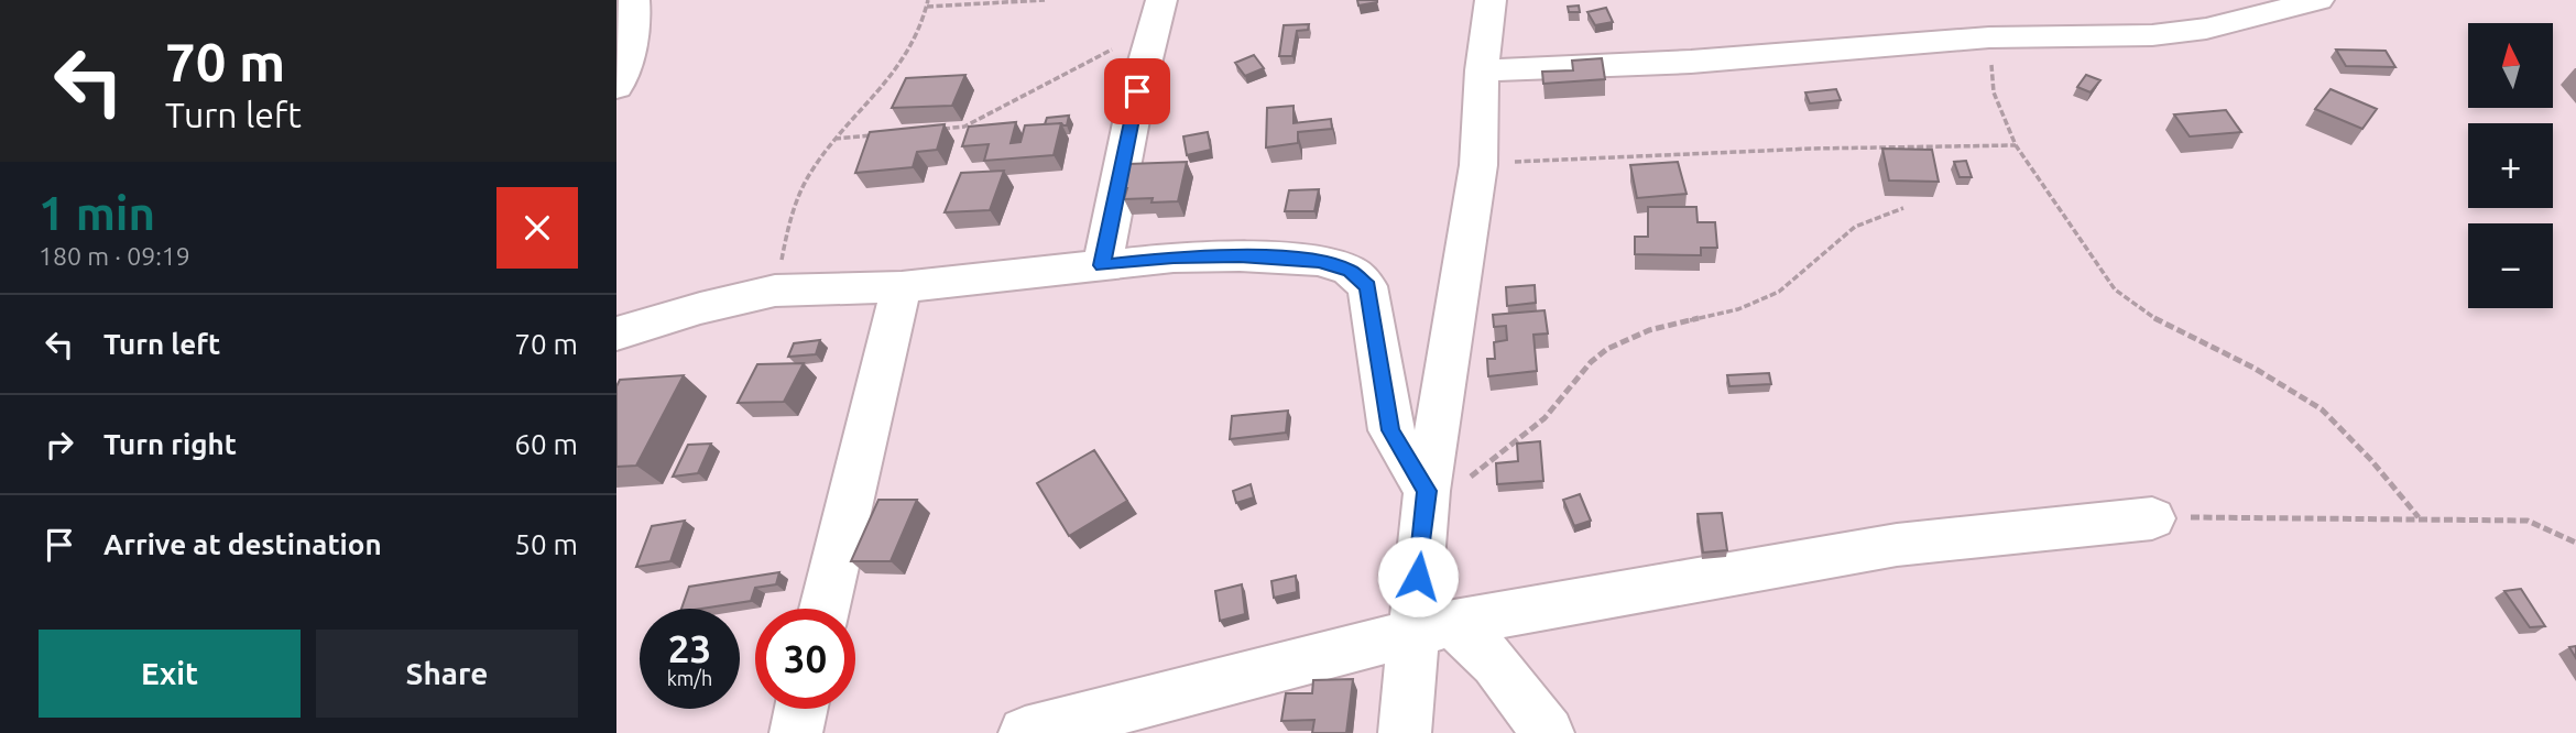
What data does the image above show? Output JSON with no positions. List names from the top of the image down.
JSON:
{
  "north": "top",
  "page": {
    "turn": ["70 m", "Turn left"],
    "map_buttons": ["+", "−"],
    "heading": ["1 min", "180 m · 09:19"],
    "list": [
      {
        "name": "Turn left",
        "value": "70 m"
      },
      {
        "name": "Turn right",
        "value": "60 m"
      },
      {
        "name": "Arrive at destination",
        "value": "50 m"
      }
    ],
    "speed": "23 km/h",
    "limit": "30",
    "buttons": ["Exit", "Share"]
  }
}
